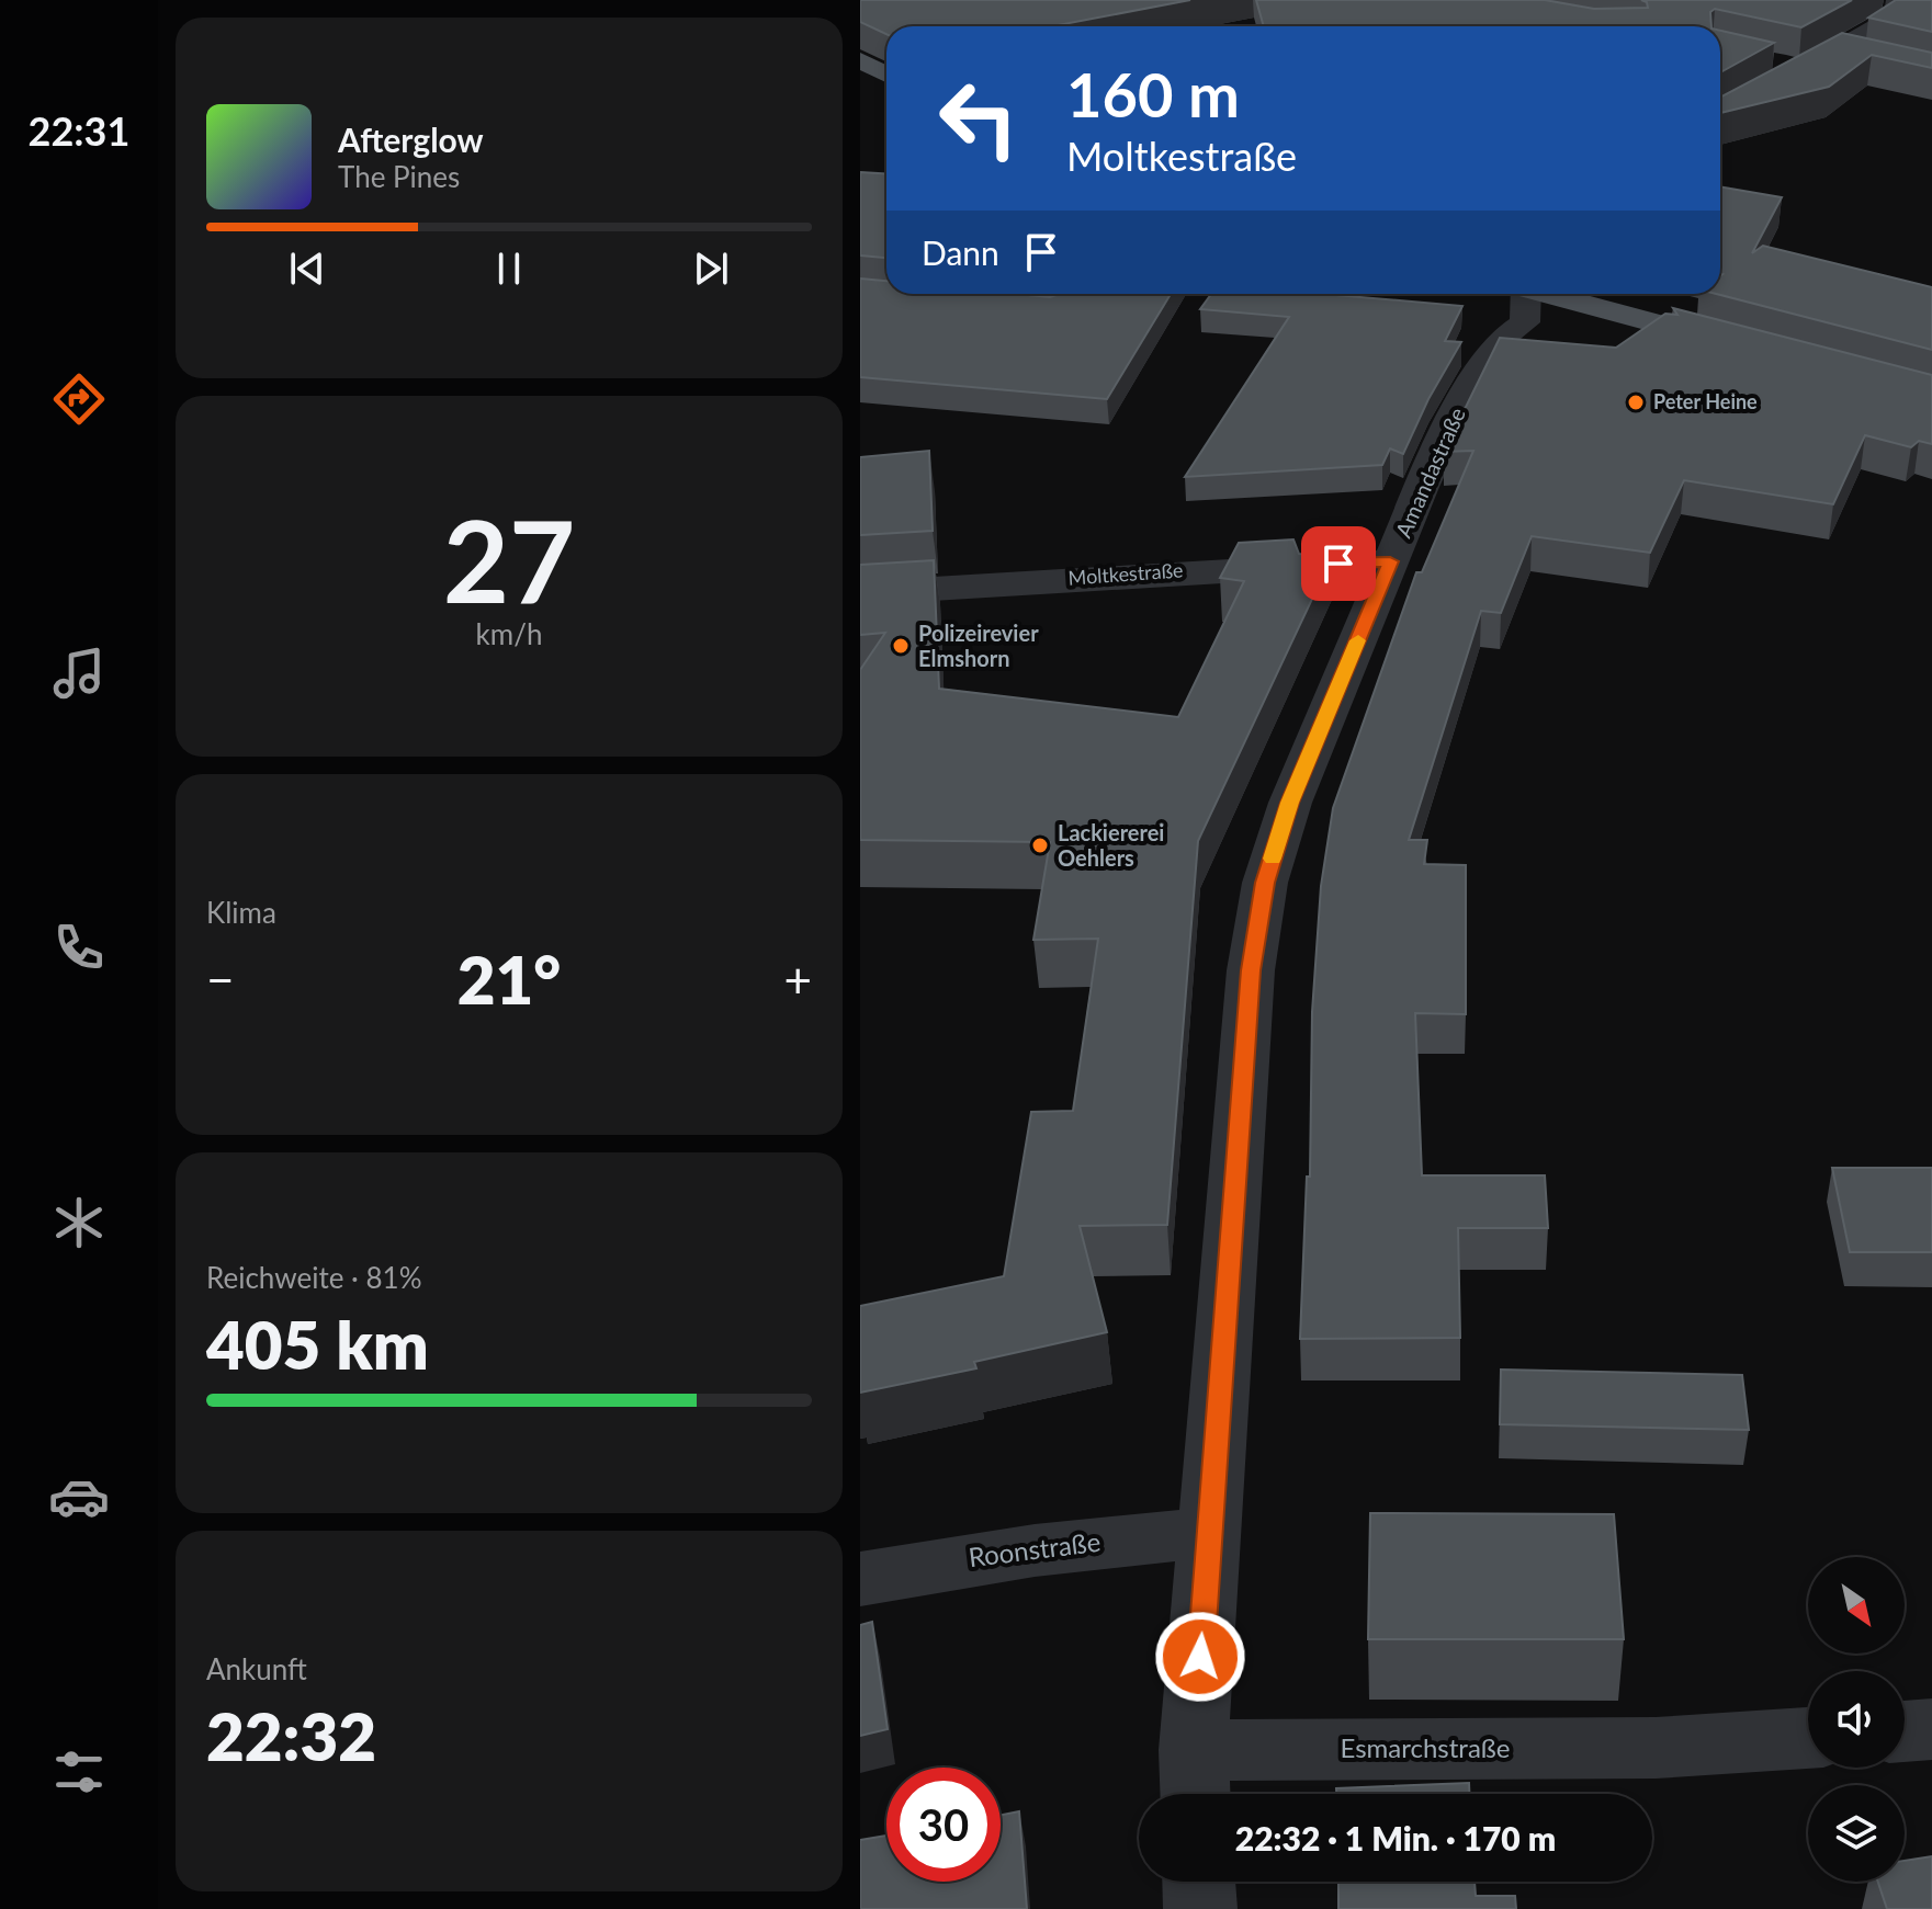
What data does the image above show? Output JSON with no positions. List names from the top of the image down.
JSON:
{
  "streets": {
    "street": [
      "Amandastraße",
      "Moltkestraße",
      "Roonstraße",
      "Esmarchstraße"
    ]
  },
  "crossings": [
    ["Amandastraße", "Moltkestraße"],
    ["Amandastraße", "Roonstraße"],
    ["Amandastraße", "Esmarchstraße"]
  ],
  "places": ["Peter Heine", "Polizeirevier Elmshorn", "Lackiererei Oehlers"],
  "north": "bottom right",
  "page": {
    "tabs": "22:31",
    "turn": ["160 m", "Moltkestraße"],
    "song": ["Afterglow", "The Pines"],
    "then": "Dann",
    "tile": [
      ["27", "km/h"],
      "Klima",
      ["Reichweite · 81%", "405 km"],
      ["Ankunft", "22:32"]
    ],
    "heat": ["−", "21°", "+"],
    "limit": "30",
    "trip": "22:32 · 1 Min. · 170 m"
  }
}
